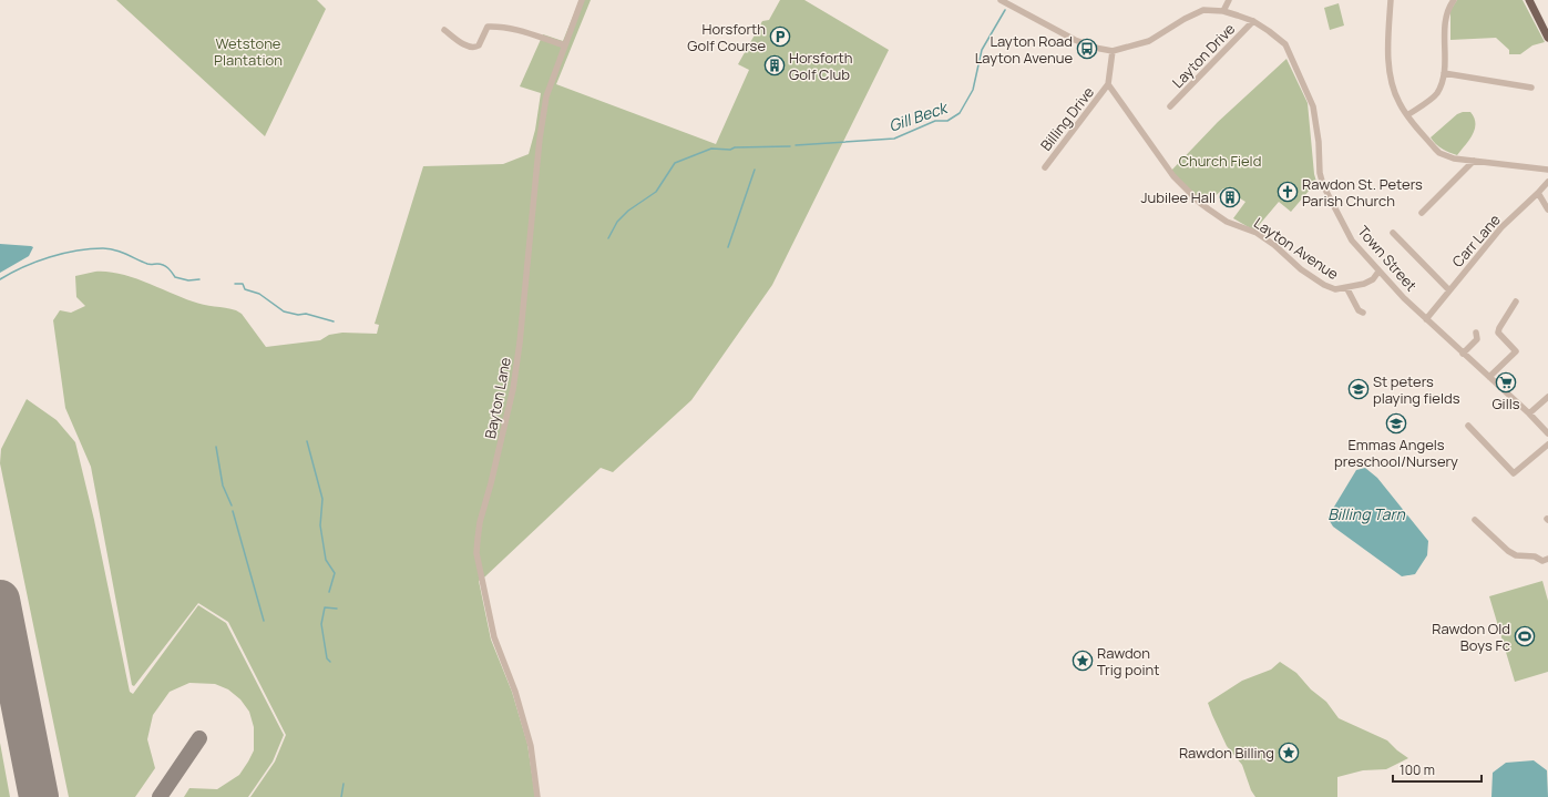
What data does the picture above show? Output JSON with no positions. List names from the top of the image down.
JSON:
{
  "streets": {
    "street": [
      "Layton Drive",
      "Billing Drive",
      "Carr Lane",
      "Layton Avenue",
      "Town Street",
      "Bayton Lane"
    ]
  },
  "crossings": [
    ["Layton Drive", "Town Street"],
    ["Billing Drive", "Layton Avenue"],
    ["Carr Lane", "Town Street"],
    ["Layton Avenue", "Town Street"]
  ],
  "water": ["Gill Beck", "Billing Tarn"],
  "parks": ["Wetstone Plantation", "Church Field"],
  "places": {
    "parking": ["Horsforth Golf Course"],
    "bus stop": ["Layton Road Layton Avenue"],
    "building": ["Horsforth Golf Club", "Jubilee Hall"],
    "church": ["Rawdon St. Peters Parish Church"],
    "supermarket": ["Gills"],
    "school or university": ["St peters playing fields", "Emmas Angels preschool/Nursery"],
    "sports": ["Rawdon Old Boys Fc"],
    "place": ["Rawdon Trig point", "Rawdon Billing"]
  },
  "scale_bar": "100 m"
}
